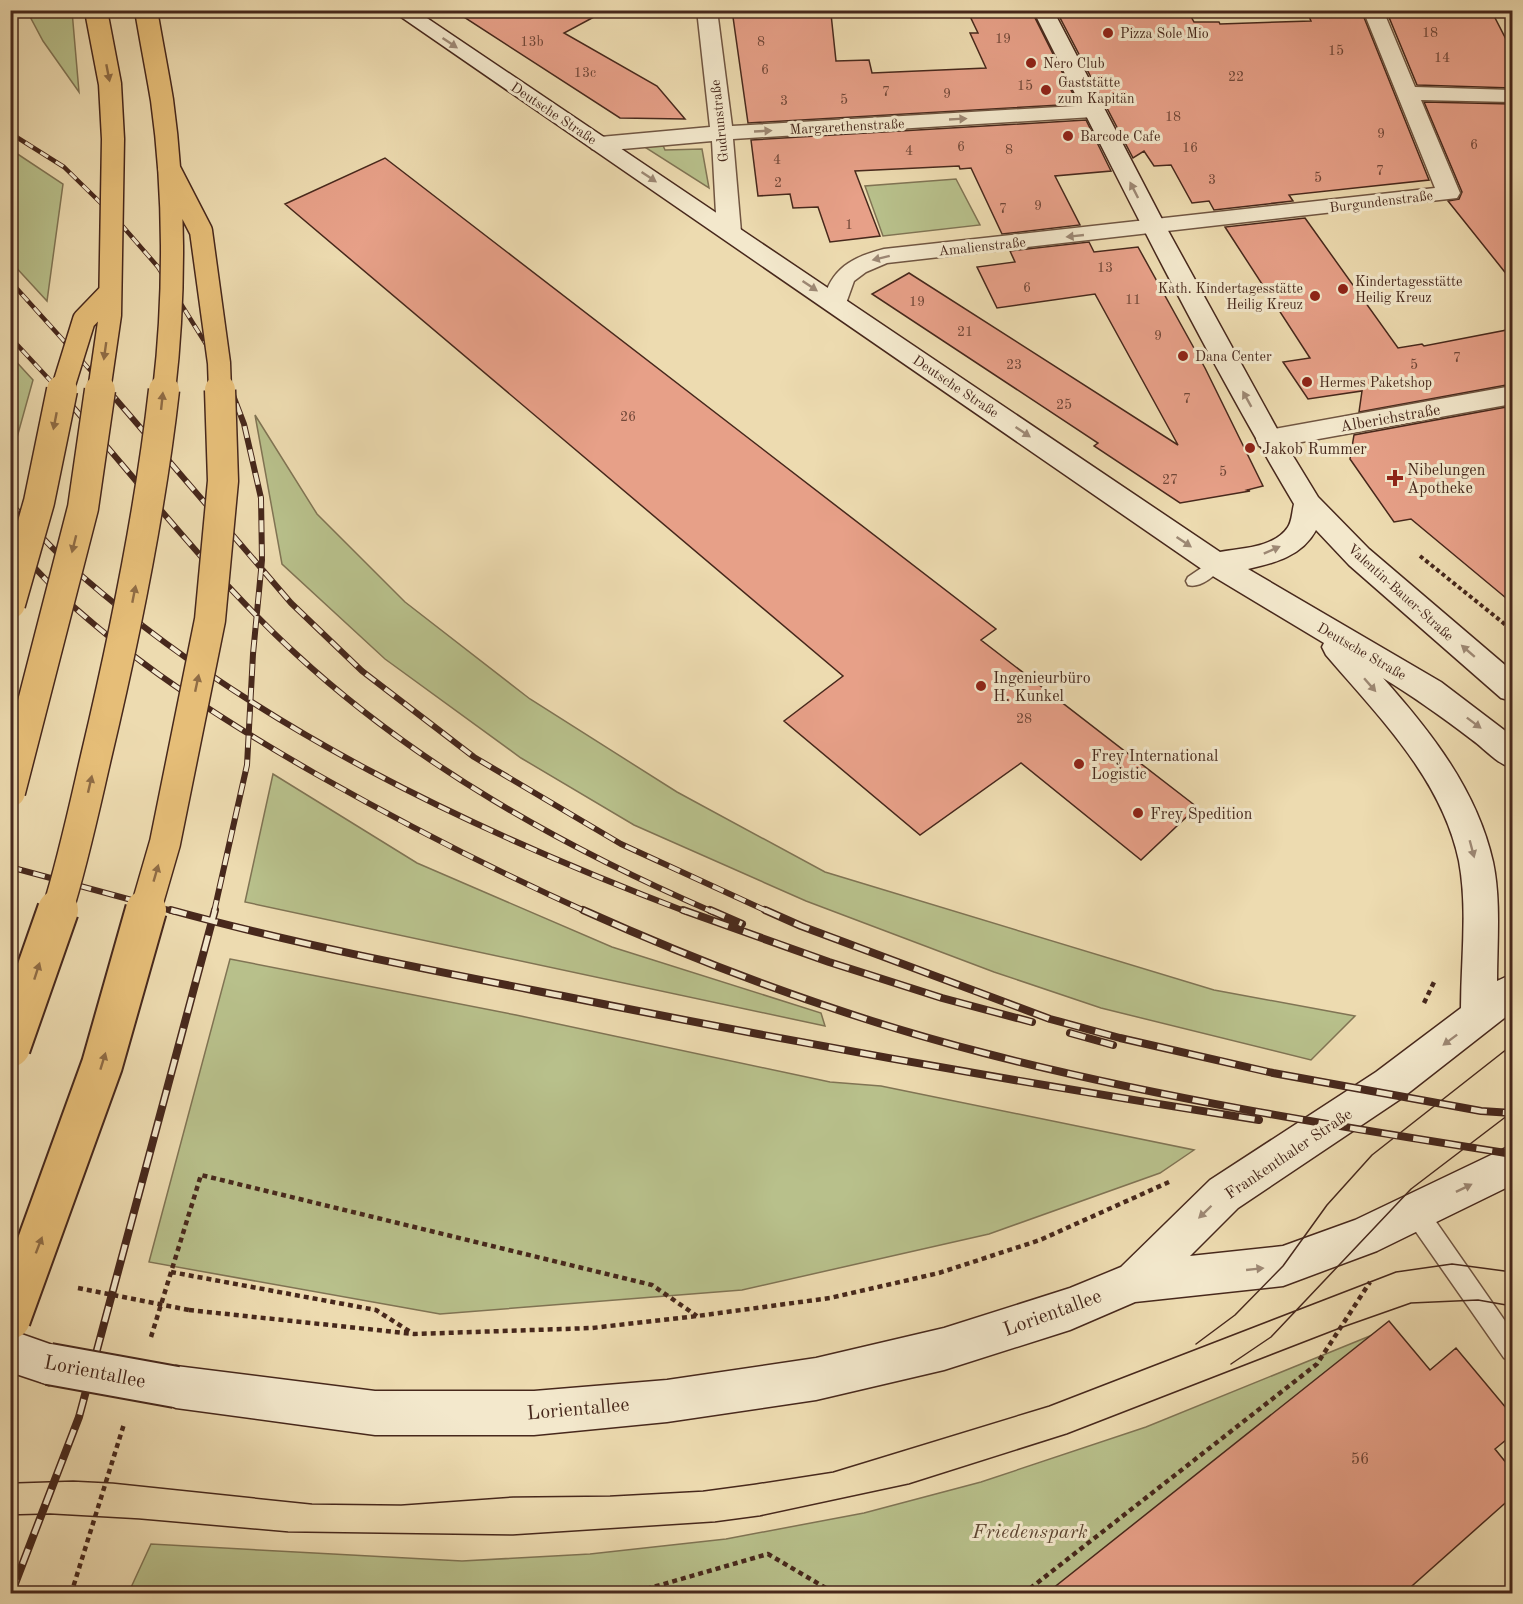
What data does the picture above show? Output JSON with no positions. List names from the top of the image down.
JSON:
{
  "streets": {
    "main road": [
      "Deutsche Straße",
      "Gudrunstraße",
      "Margarethenstraße",
      "Burgundenstraße",
      "Amalienstraße",
      "Alberichstraße",
      "Valentin-Bauer-Straße",
      "Frankenthaler Straße",
      "Lorientallee"
    ]
  },
  "crossings": [
    ["Deutsche Straße", "Gudrunstraße"],
    ["Deutsche Straße", "Margarethenstraße"],
    ["Deutsche Straße", "Amalienstraße"],
    ["Gudrunstraße", "Margarethenstraße"],
    ["Margarethenstraße", "Valentin-Bauer-Straße"],
    ["Burgundenstraße", "Amalienstraße"],
    ["Burgundenstraße", "Valentin-Bauer-Straße"],
    ["Amalienstraße", "Valentin-Bauer-Straße"],
    ["Alberichstraße", "Valentin-Bauer-Straße"],
    ["Frankenthaler Straße", "Lorientallee"]
  ],
  "one_way": [
    "Deutsche Straße",
    "Margarethenstraße",
    "Amalienstraße",
    "Valentin-Bauer-Straße"
  ],
  "parks": ["Friedenspark"],
  "places": {
    "other": [
      "Pizza Sole Mio",
      "Nero Club",
      "Gaststätte zum Kapitän",
      "Barcode Cafe",
      "Kindertagesstätte Heilig Kreuz",
      "Kath. Kindertagesstätte Heilig Kreuz",
      "Dana Center",
      "Hermes Paketshop",
      "Jakob Rummer",
      "Ingenieurbüro H. Kunkel",
      "Frey International Logistic",
      "Frey Spedition"
    ],
    "health": ["Nibelungen Apotheke"]
  },
  "house_numbers": [
    "18",
    "19",
    "13b",
    "8",
    "15",
    "14",
    "6",
    "13c",
    "22",
    "15",
    "7",
    "9",
    "5",
    "3",
    "18",
    "9",
    "6",
    "6",
    "16",
    "8",
    "4",
    "4",
    "7",
    "5",
    "3",
    "2",
    "9",
    "7",
    "1",
    "13",
    "6",
    "11",
    "19",
    "21",
    "9",
    "7",
    "23",
    "5",
    "7",
    "25",
    "26",
    "5",
    "27",
    "28",
    "56"
  ]
}
